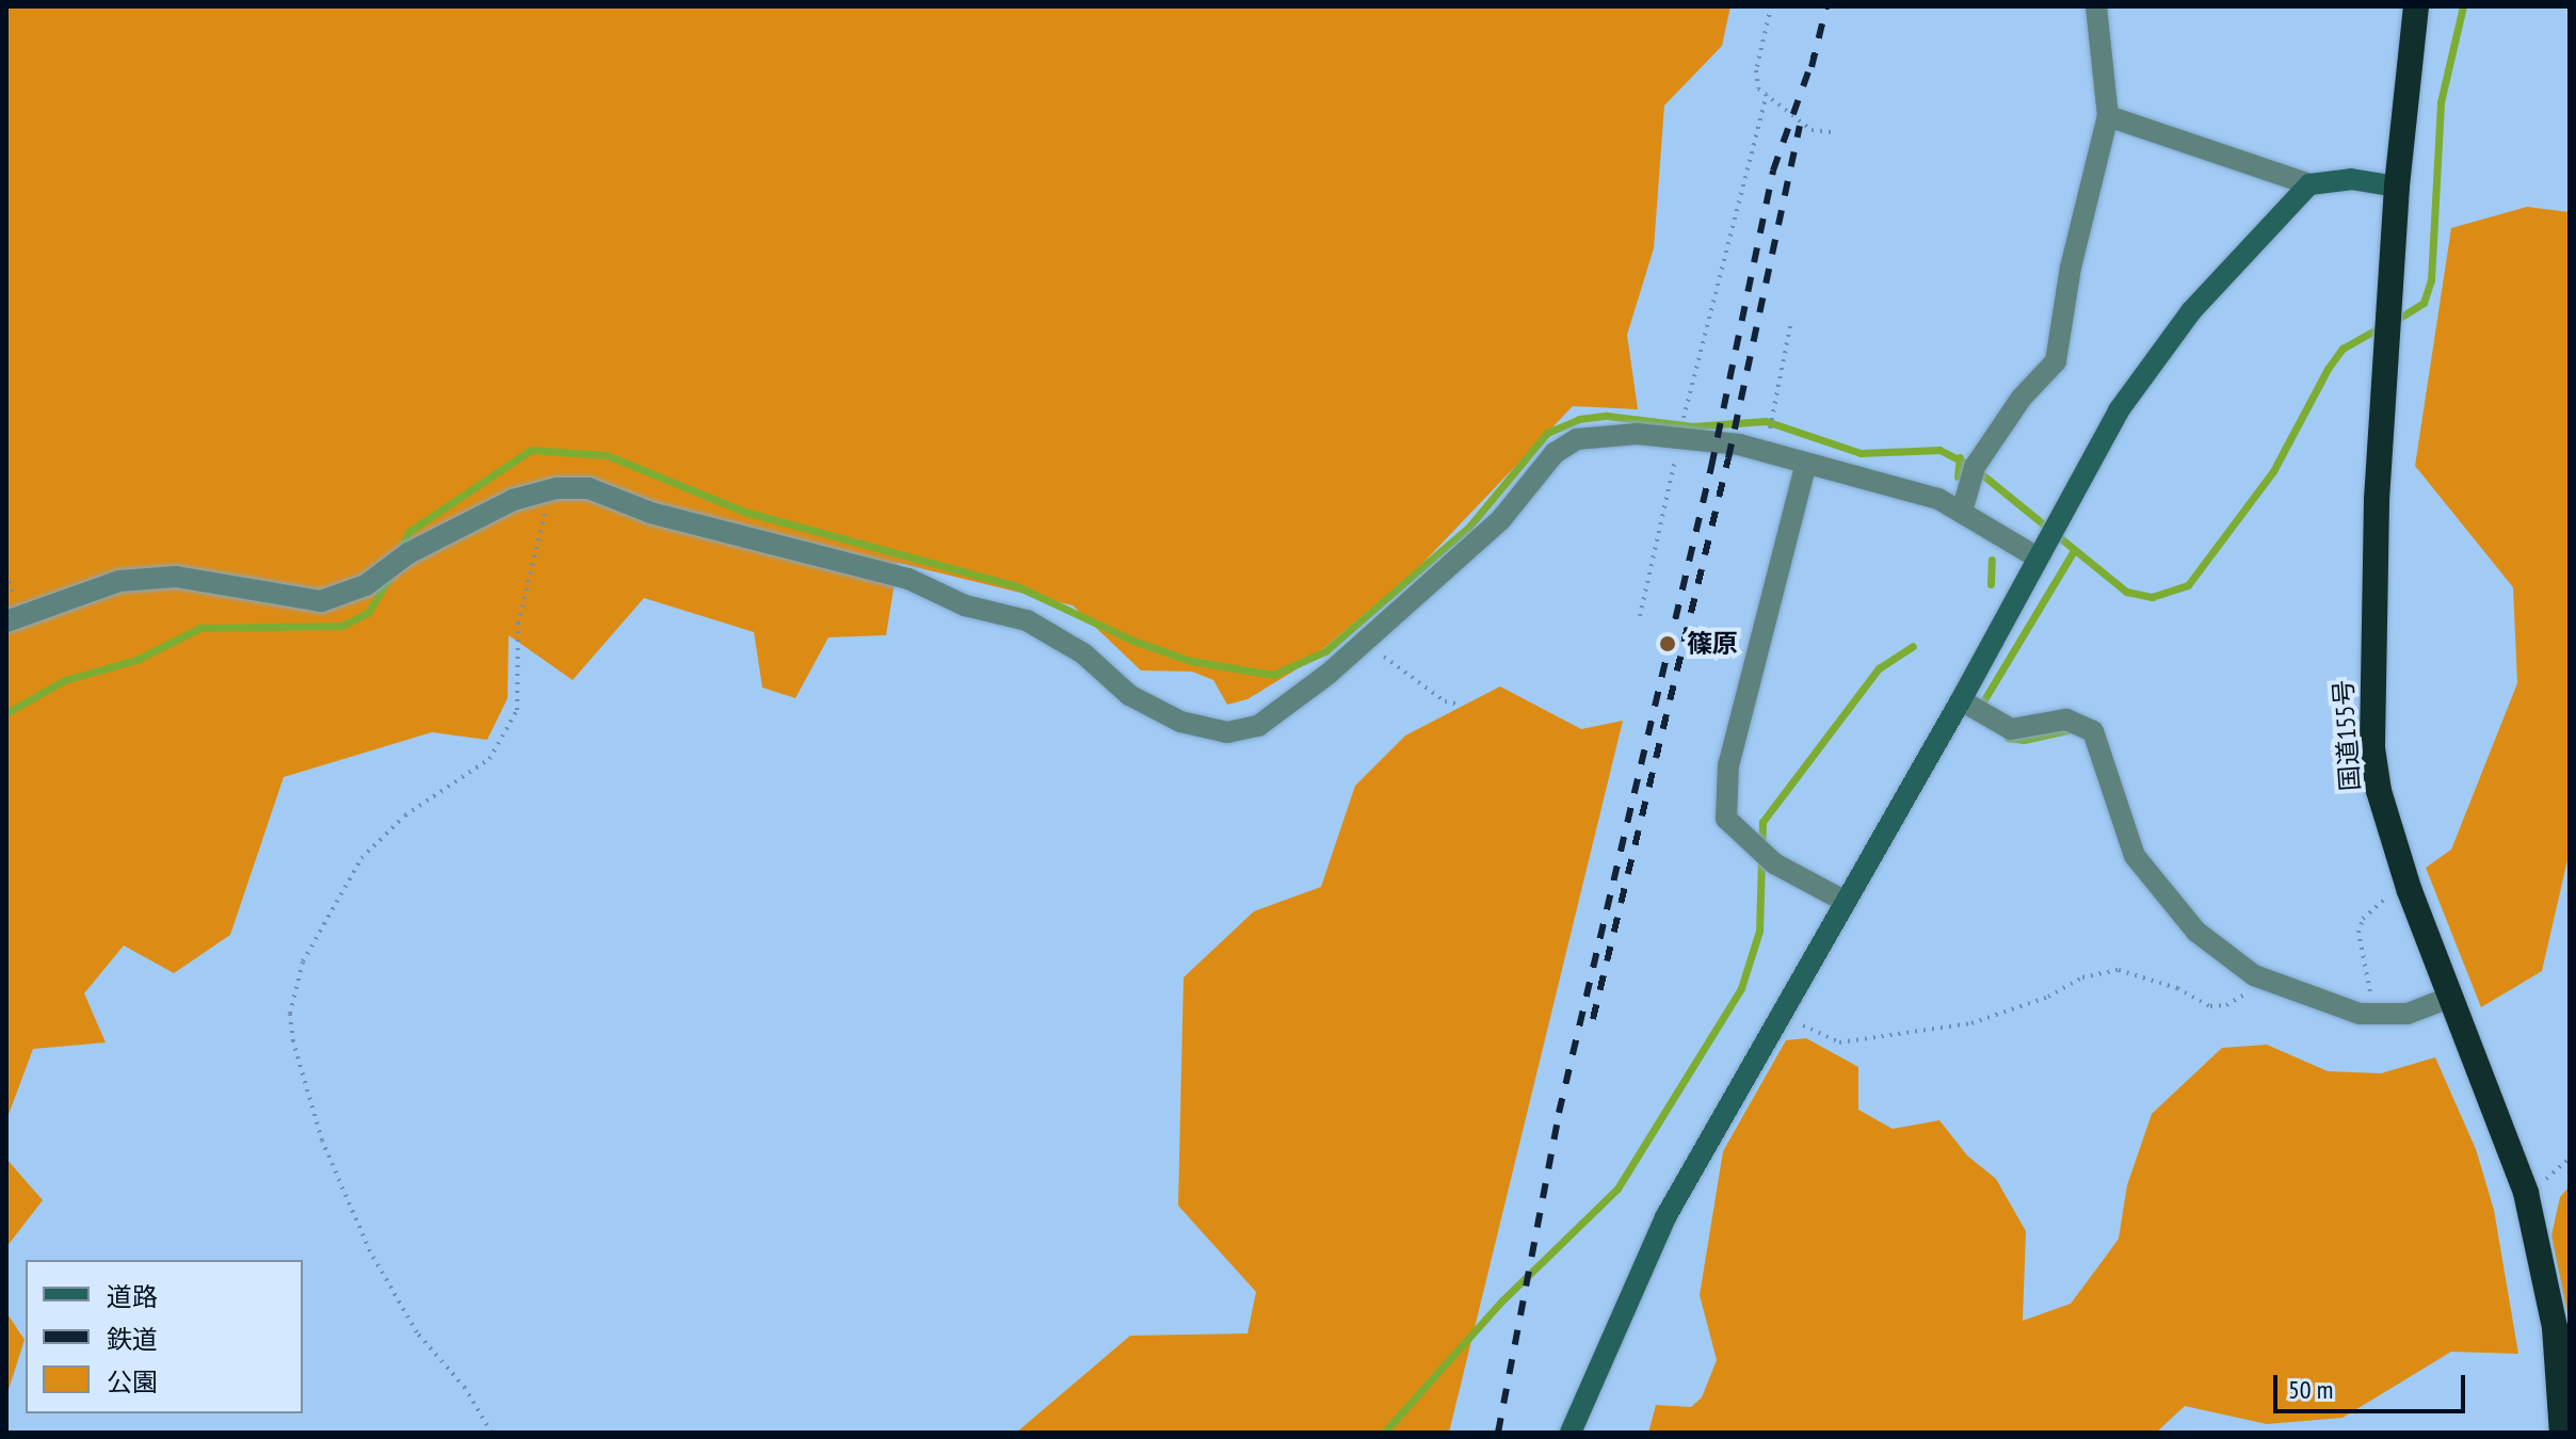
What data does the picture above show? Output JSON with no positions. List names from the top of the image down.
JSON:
{
  "streets": {
    "highway": ["国道155号"]
  },
  "places": ["篠原"],
  "legend": ["道路", "鉄道", "公園"],
  "scale_bar": "50 m"
}
